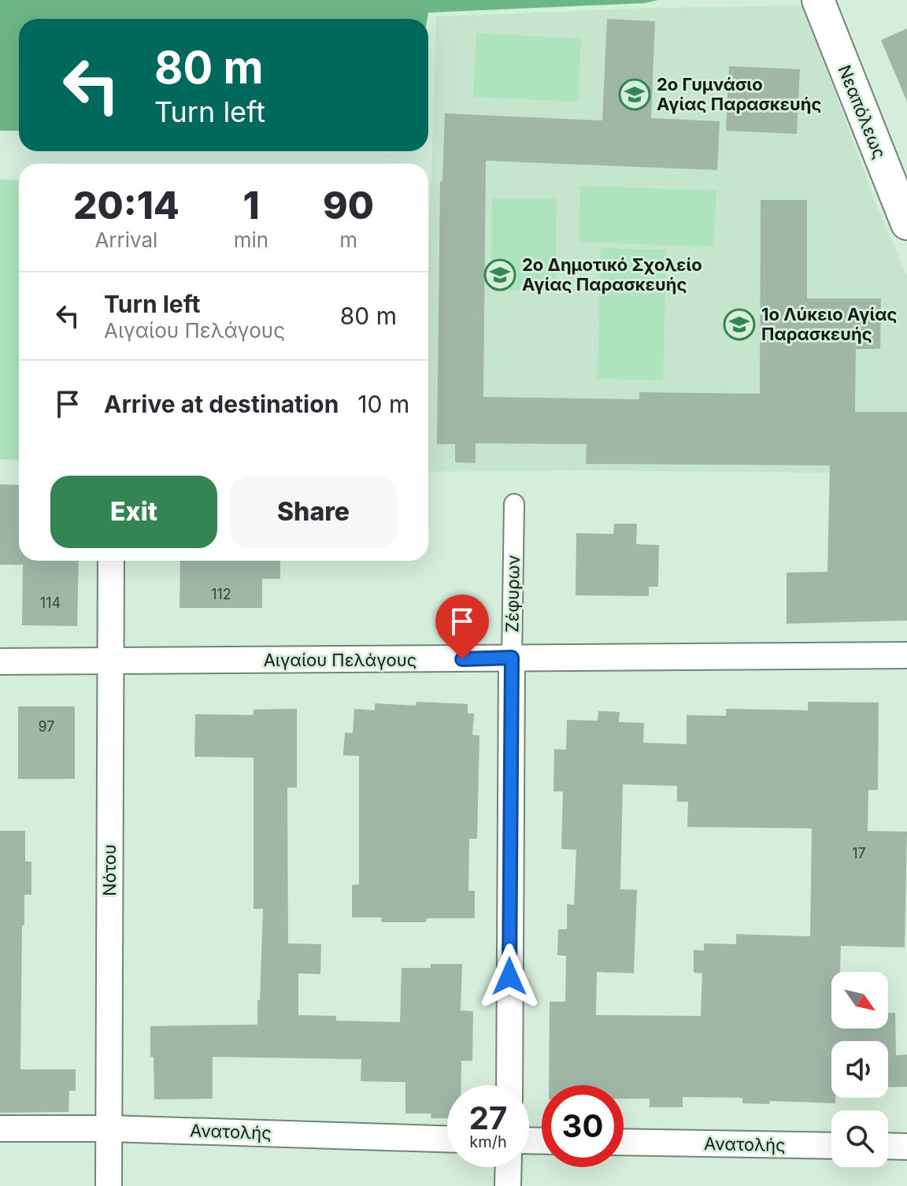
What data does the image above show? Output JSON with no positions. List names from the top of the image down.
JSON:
{
  "streets": {
    "street": [
      "Νεαπόλεως",
      "Ζέφυρων",
      "Αιγαίου Πελάγους",
      "Νότου",
      "Ανατολής"
    ]
  },
  "crossings": [
    ["Ζέφυρων", "Αιγαίου Πελάγους"],
    ["Αιγαίου Πελάγους", "Νότου"],
    ["Νότου", "Ανατολής"]
  ],
  "places": {
    "school or university": ["2ο Γυμνάσιο Αγίας Παρασκευής", "2ο Δημοτικό Σχολείο Αγίας Παρασκευής", "1ο Λύκειο Αγίας Παρασκευής"]
  },
  "house_numbers": [
    "112",
    "114",
    "97",
    "17"
  ],
  "north": "bottom right",
  "page": {
    "turn": ["80 m", "Turn left"],
    "eta": [
      "20:14",
      "Arrival",
      "1",
      "min",
      "90",
      "m"
    ],
    "list": [
      {
        "name": "Turn left",
        "note": "Αιγαίου Πελάγους",
        "value": "80 m"
      },
      {
        "name": "Arrive at destination",
        "value": "10 m"
      }
    ],
    "buttons": ["Exit", "Share"],
    "speed": "27 km/h",
    "limit": "30"
  }
}
